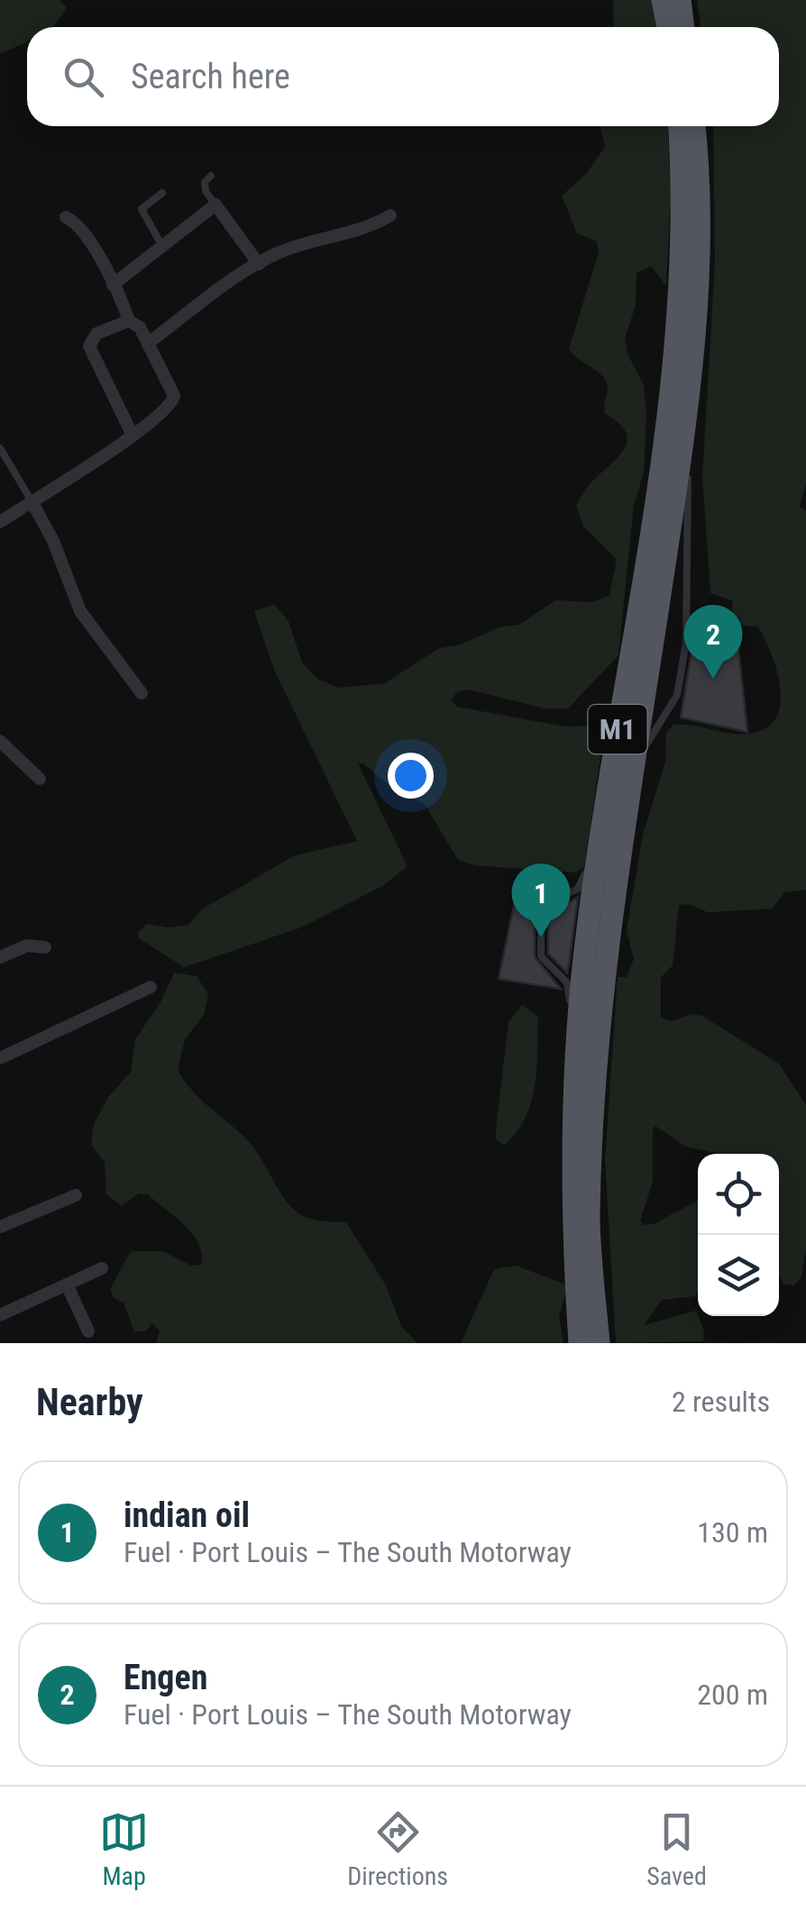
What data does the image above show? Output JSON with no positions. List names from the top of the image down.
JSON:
{
  "streets": {
    "highway": ["M1"]
  },
  "page": {
    "search": "Search here",
    "pins": ["2", "1"],
    "heading": ["Nearby", "2 results"],
    "list": [
      {
        "mark": "1",
        "name": "indian oil",
        "note": "Fuel · Port Louis – The South Motorway",
        "value": "130 m"
      },
      {
        "mark": "2",
        "name": "Engen",
        "note": "Fuel · Port Louis – The South Motorway",
        "value": "200 m"
      }
    ],
    "nav": ["Map", "Directions", "Saved"]
  }
}
